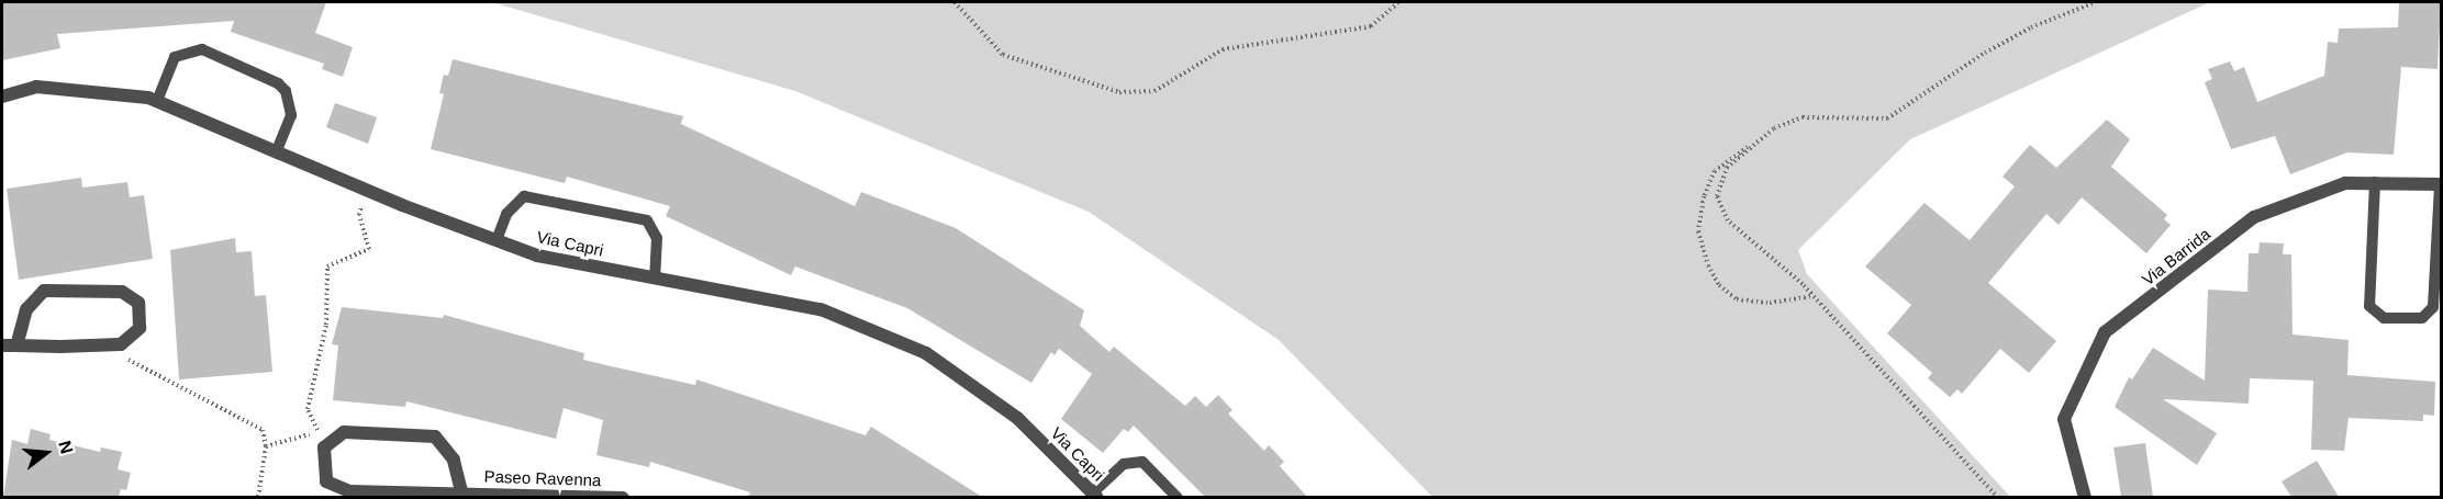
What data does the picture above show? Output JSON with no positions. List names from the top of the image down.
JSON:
{
  "streets": {
    "street": ["Via Capri", "Via Barrida", "Paseo Ravenna"]
  },
  "north": "right"
}
